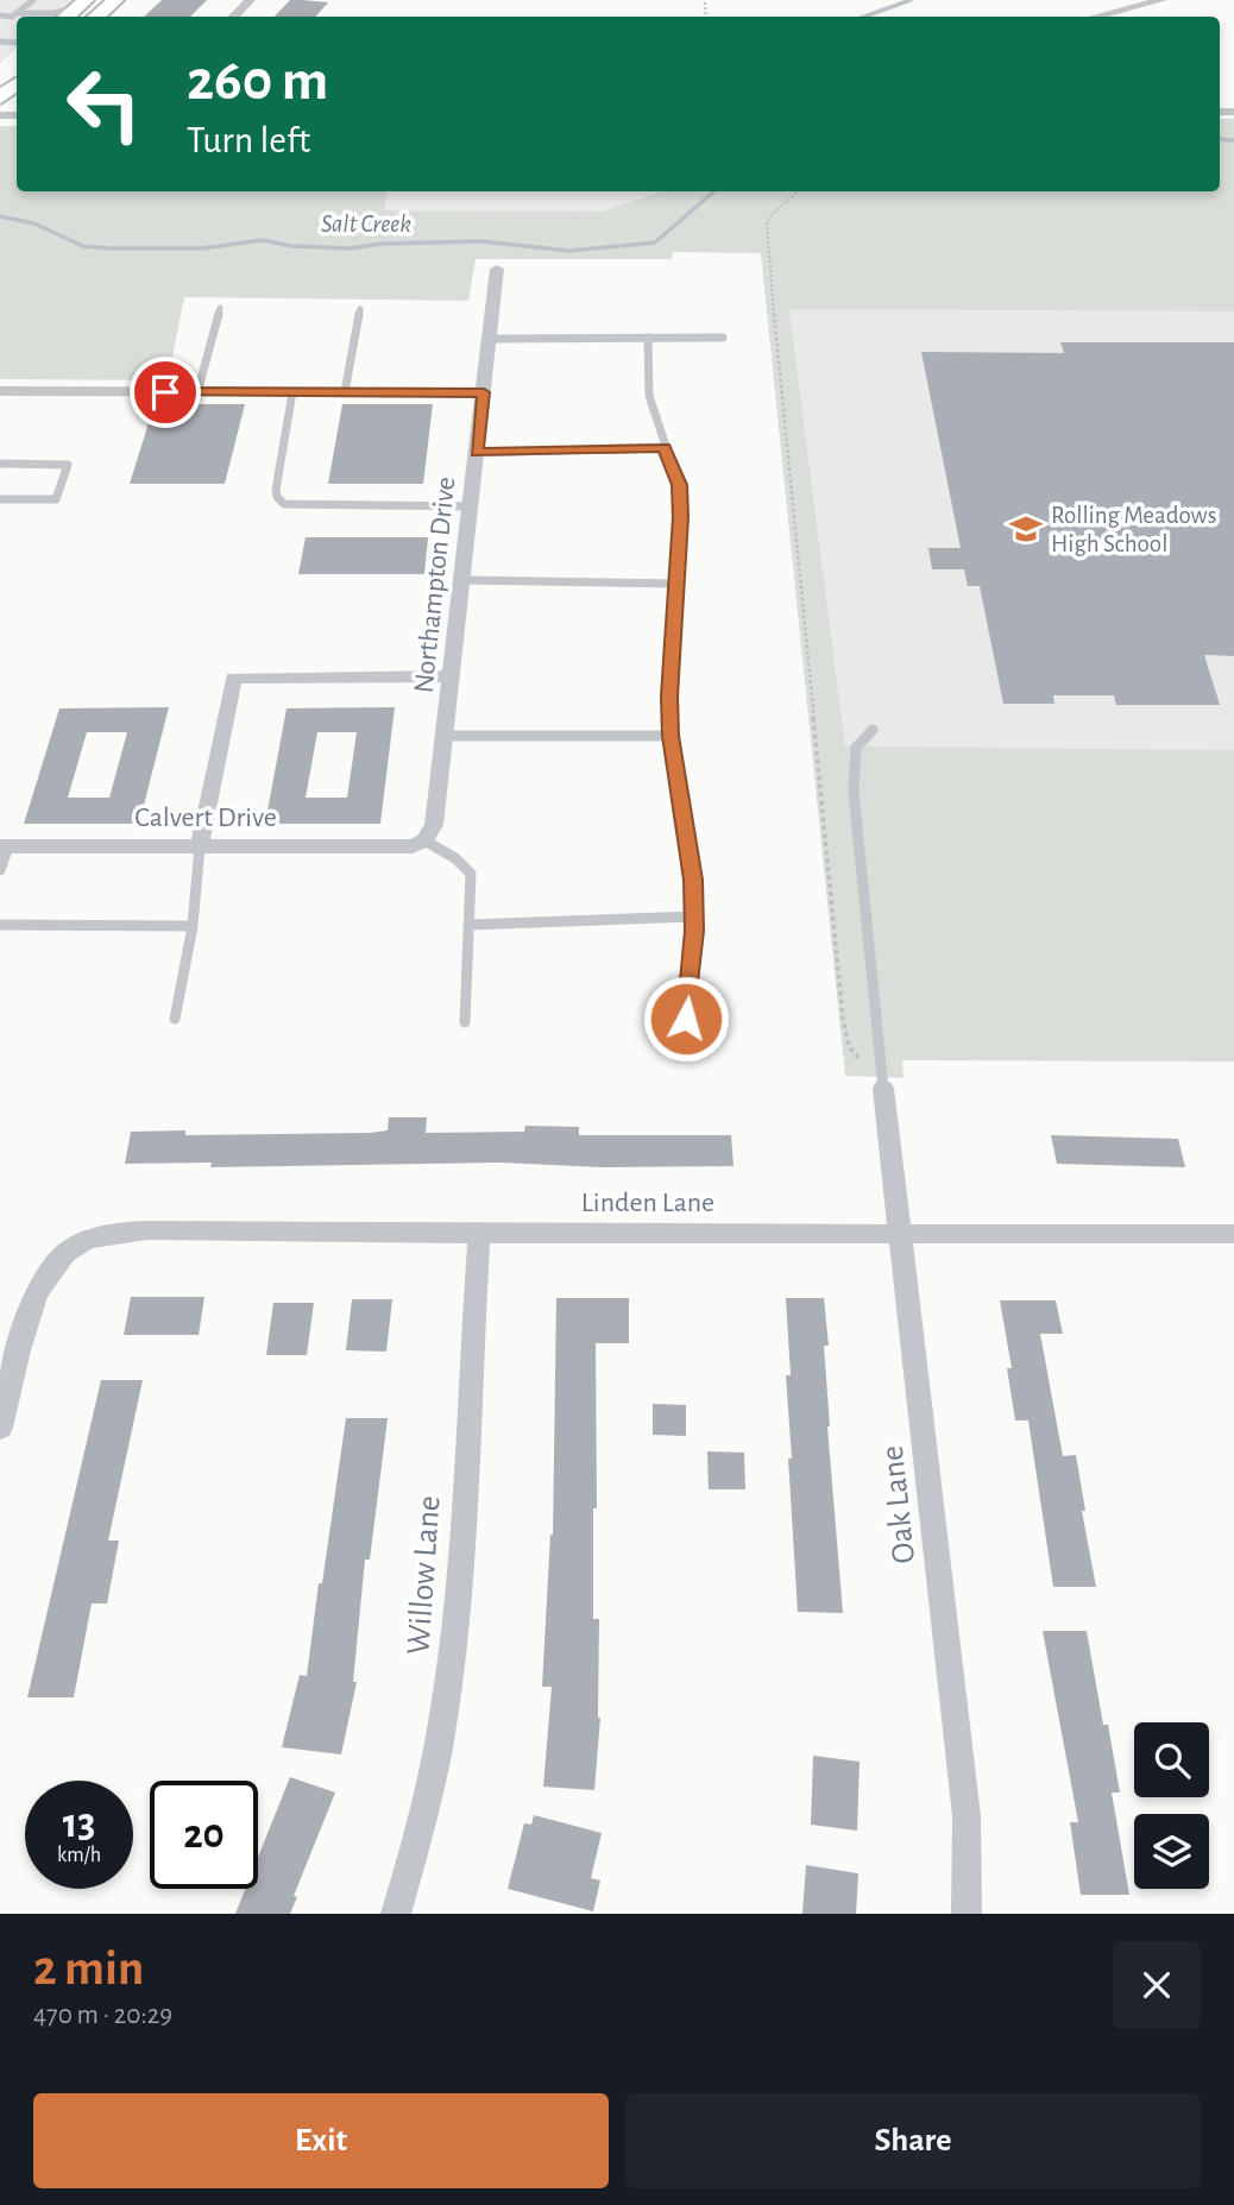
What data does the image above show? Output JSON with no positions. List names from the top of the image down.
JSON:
{
  "streets": {
    "street": [
      "Northampton Drive",
      "Calvert Drive",
      "Linden Lane",
      "Oak Lane",
      "Willow Lane"
    ]
  },
  "crossings": [
    ["Northampton Drive", "Calvert Drive"],
    ["Linden Lane", "Oak Lane"],
    ["Linden Lane", "Willow Lane"]
  ],
  "water": ["Salt Creek"],
  "places": {
    "school or university": ["Rolling Meadows High School"]
  },
  "page": {
    "turn": ["260 m", "Turn left"],
    "speed": "13 km/h",
    "limit": "20",
    "heading": ["2 min", "470 m · 20:29"],
    "buttons": ["Exit", "Share"]
  }
}
